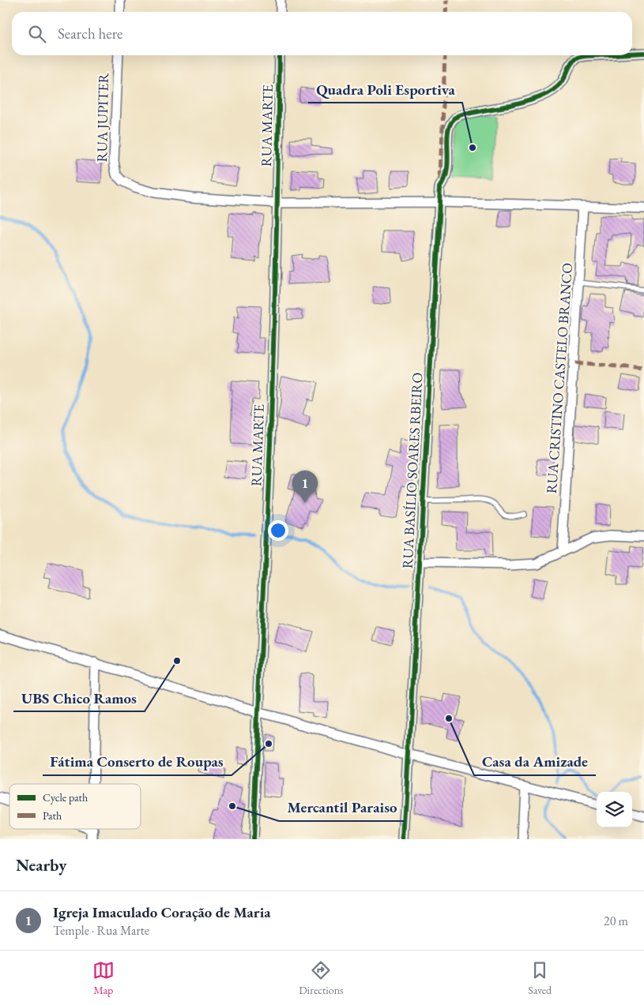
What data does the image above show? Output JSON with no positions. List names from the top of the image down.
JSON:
{
  "streets": {
    "street": [
      "RUA JUPITER",
      "RUA MARTE",
      "RUA CRISTINO CASTELO BRANCO",
      "RUA BASÍLIO SOARES RBEIRO"
    ]
  },
  "crossings": [
    ["RUA JUPITER", "RUA MARTE"],
    ["RUA JUPITER", "RUA CRISTINO CASTELO BRANCO"],
    ["RUA JUPITER", "RUA BASÍLIO SOARES RBEIRO"]
  ],
  "places": [
    "Quadra Poli Esportiva",
    "UBS Chico Ramos",
    "Casa da Amizade",
    "Fátima Conserto de Roupas",
    "Mercantil Paraiso"
  ],
  "legend": ["Cycle path", "Path"],
  "page": {
    "search": "Search here",
    "pins": "1",
    "heading": "Nearby",
    "list": [
      {
        "mark": "1",
        "name": "Igreja Imaculado Coração de Maria",
        "note": "Temple · Rua Marte",
        "value": "20 m"
      }
    ],
    "nav": ["Map", "Directions", "Saved"]
  }
}
